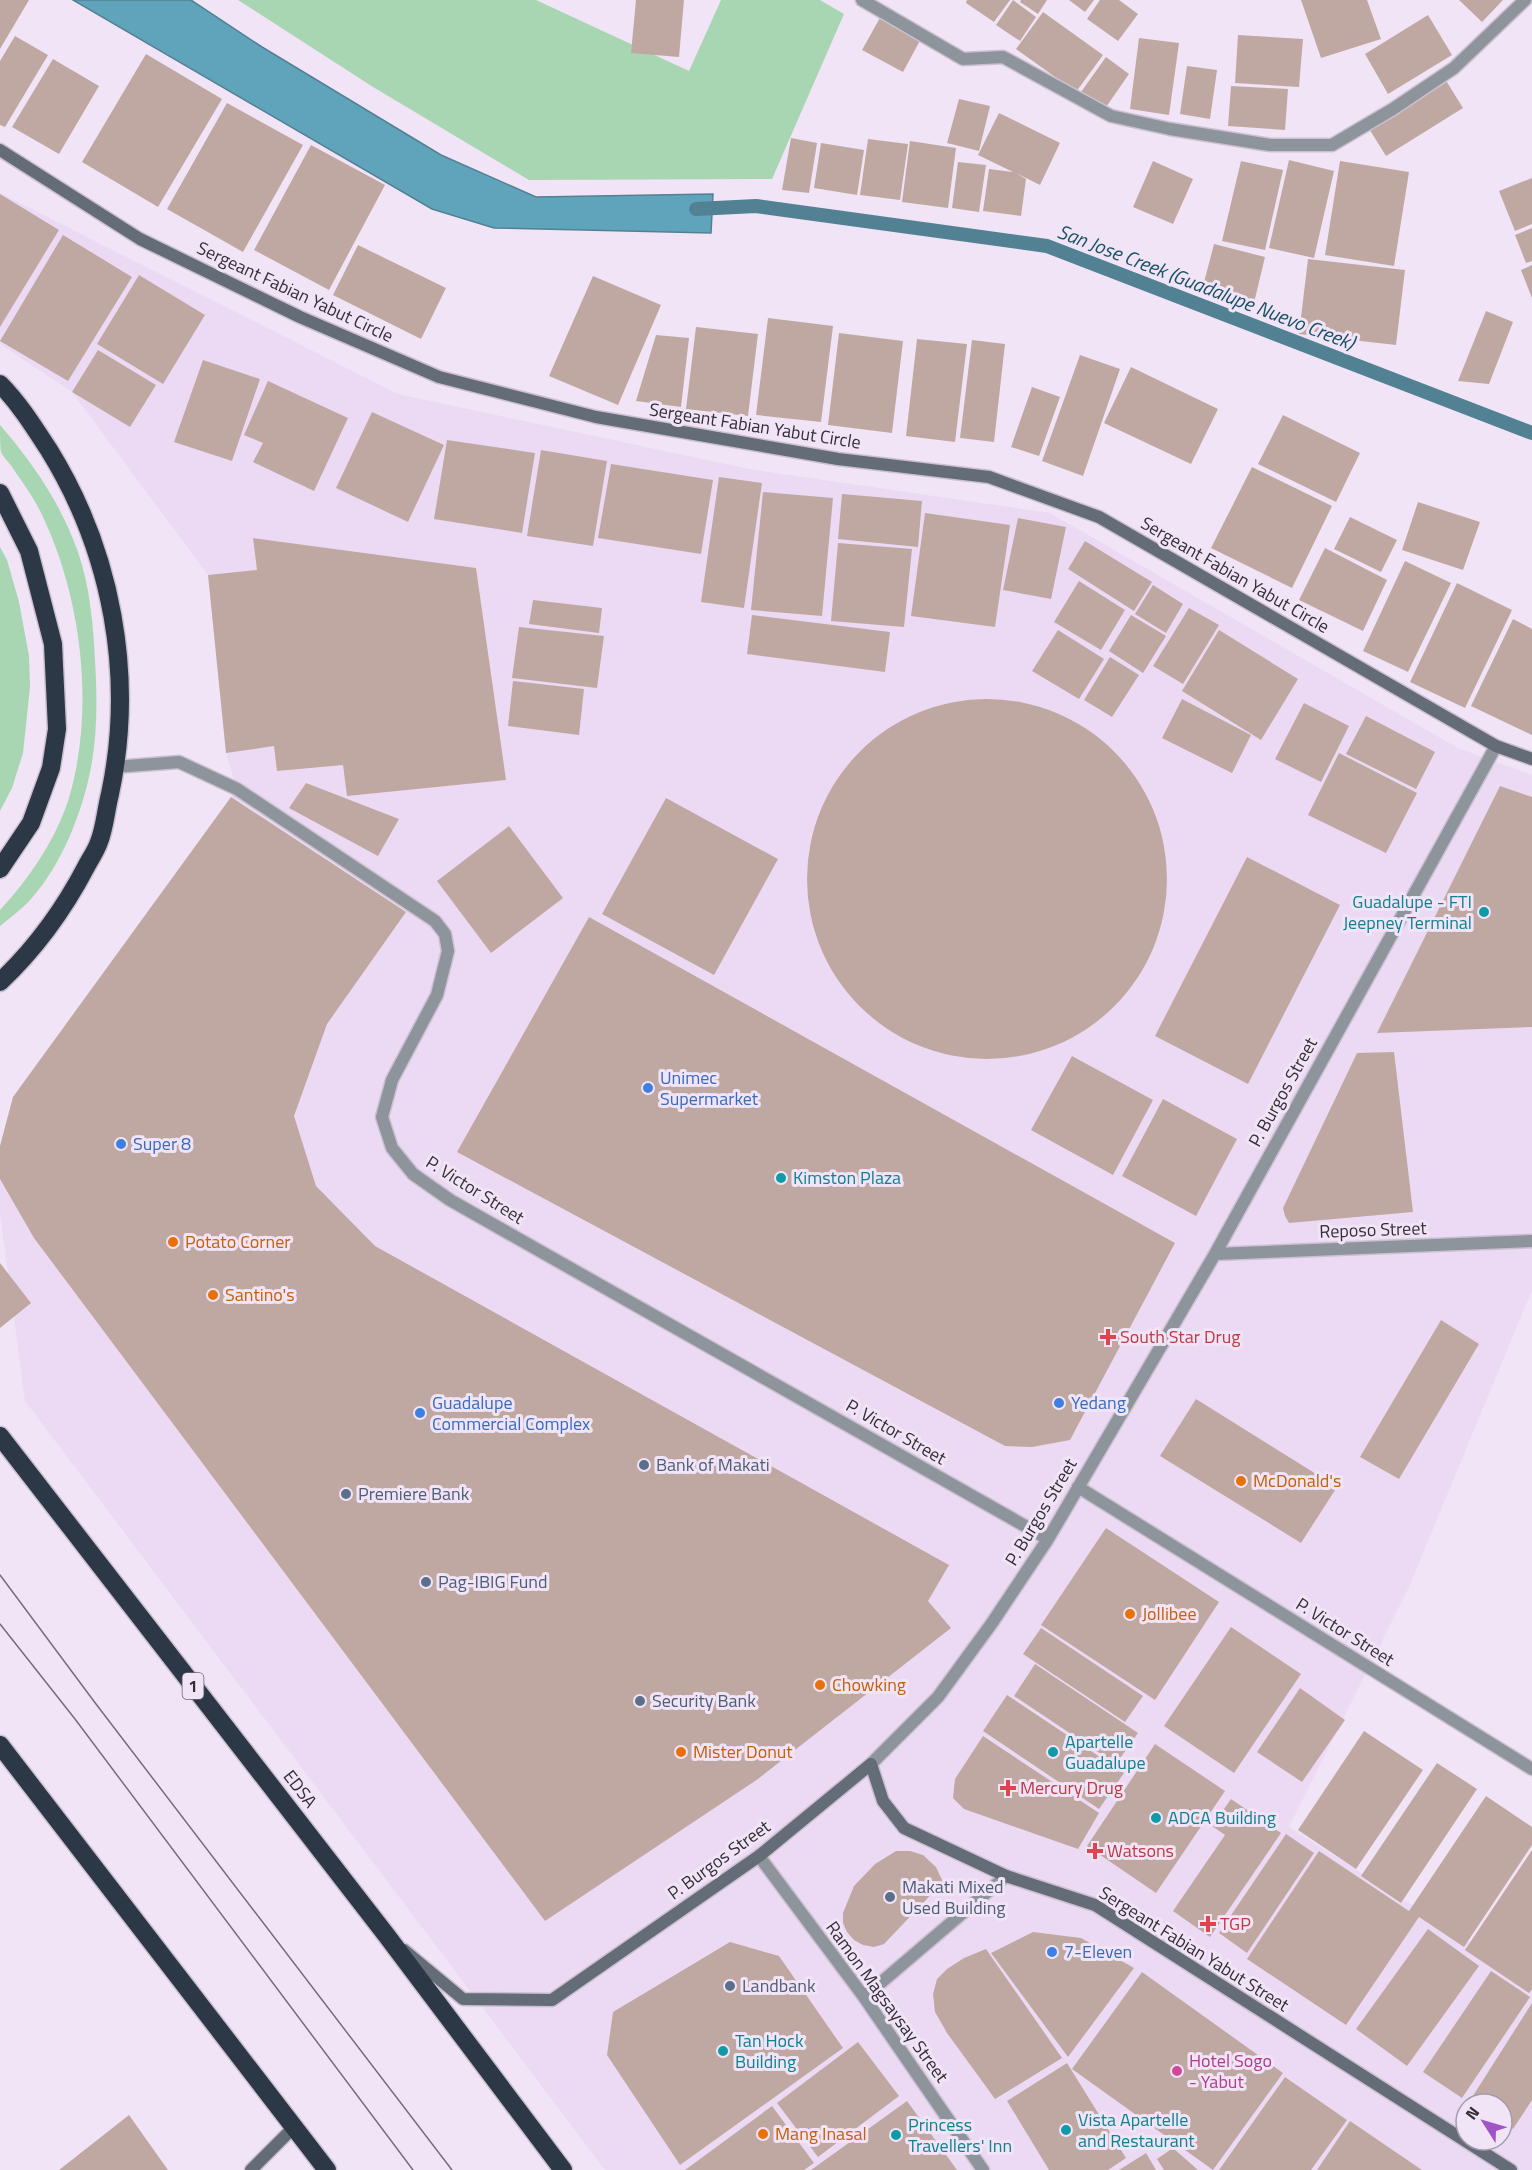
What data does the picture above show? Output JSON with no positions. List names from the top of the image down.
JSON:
{
  "streets": {
    "highway": ["1", "EDSA"],
    "street": [
      "Sergeant Fabian Yabut Circle",
      "P. Burgos Street",
      "P. Victor Street",
      "Reposo Street",
      "Sergeant Fabian Yabut Street",
      "Ramon Magsaysay Street"
    ]
  },
  "crossings": [
    ["Sergeant Fabian Yabut Circle", "P. Burgos Street"],
    ["P. Burgos Street", "P. Victor Street"],
    ["P. Burgos Street", "Reposo Street"],
    ["P. Burgos Street", "EDSA"],
    ["P. Burgos Street", "Sergeant Fabian Yabut Street"],
    ["P. Burgos Street", "Ramon Magsaysay Street"]
  ],
  "water": ["San Jose Creek (Guadalupe Nuevo Creek)"],
  "places": {
    "other": [
      "Guadalupe - FTI Jeepney Terminal",
      "Unimec Supermarket",
      "Super 8",
      "Kimston Plaza",
      "Potato Corner",
      "Santino's",
      "Yedang",
      "Guadalupe Commercial Complex",
      "Bank of Makati",
      "McDonald's",
      "Premiere Bank",
      "Pag-IBIG Fund",
      "Jollibee",
      "Chowking",
      "Security Bank",
      "Mister Donut",
      "Apartelle Guadalupe",
      "ADCA Building",
      "Makati Mixed Used Building",
      "7-Eleven",
      "Landbank",
      "Tan Hock Building",
      "Hotel Sogo - Yabut",
      "Vista Apartelle and Restaurant",
      "Mang Inasal",
      "Princess Travellers' Inn"
    ],
    "health": [
      "South Star Drug",
      "Mercury Drug",
      "Watsons",
      "TGP"
    ]
  },
  "north": "top left"
}
